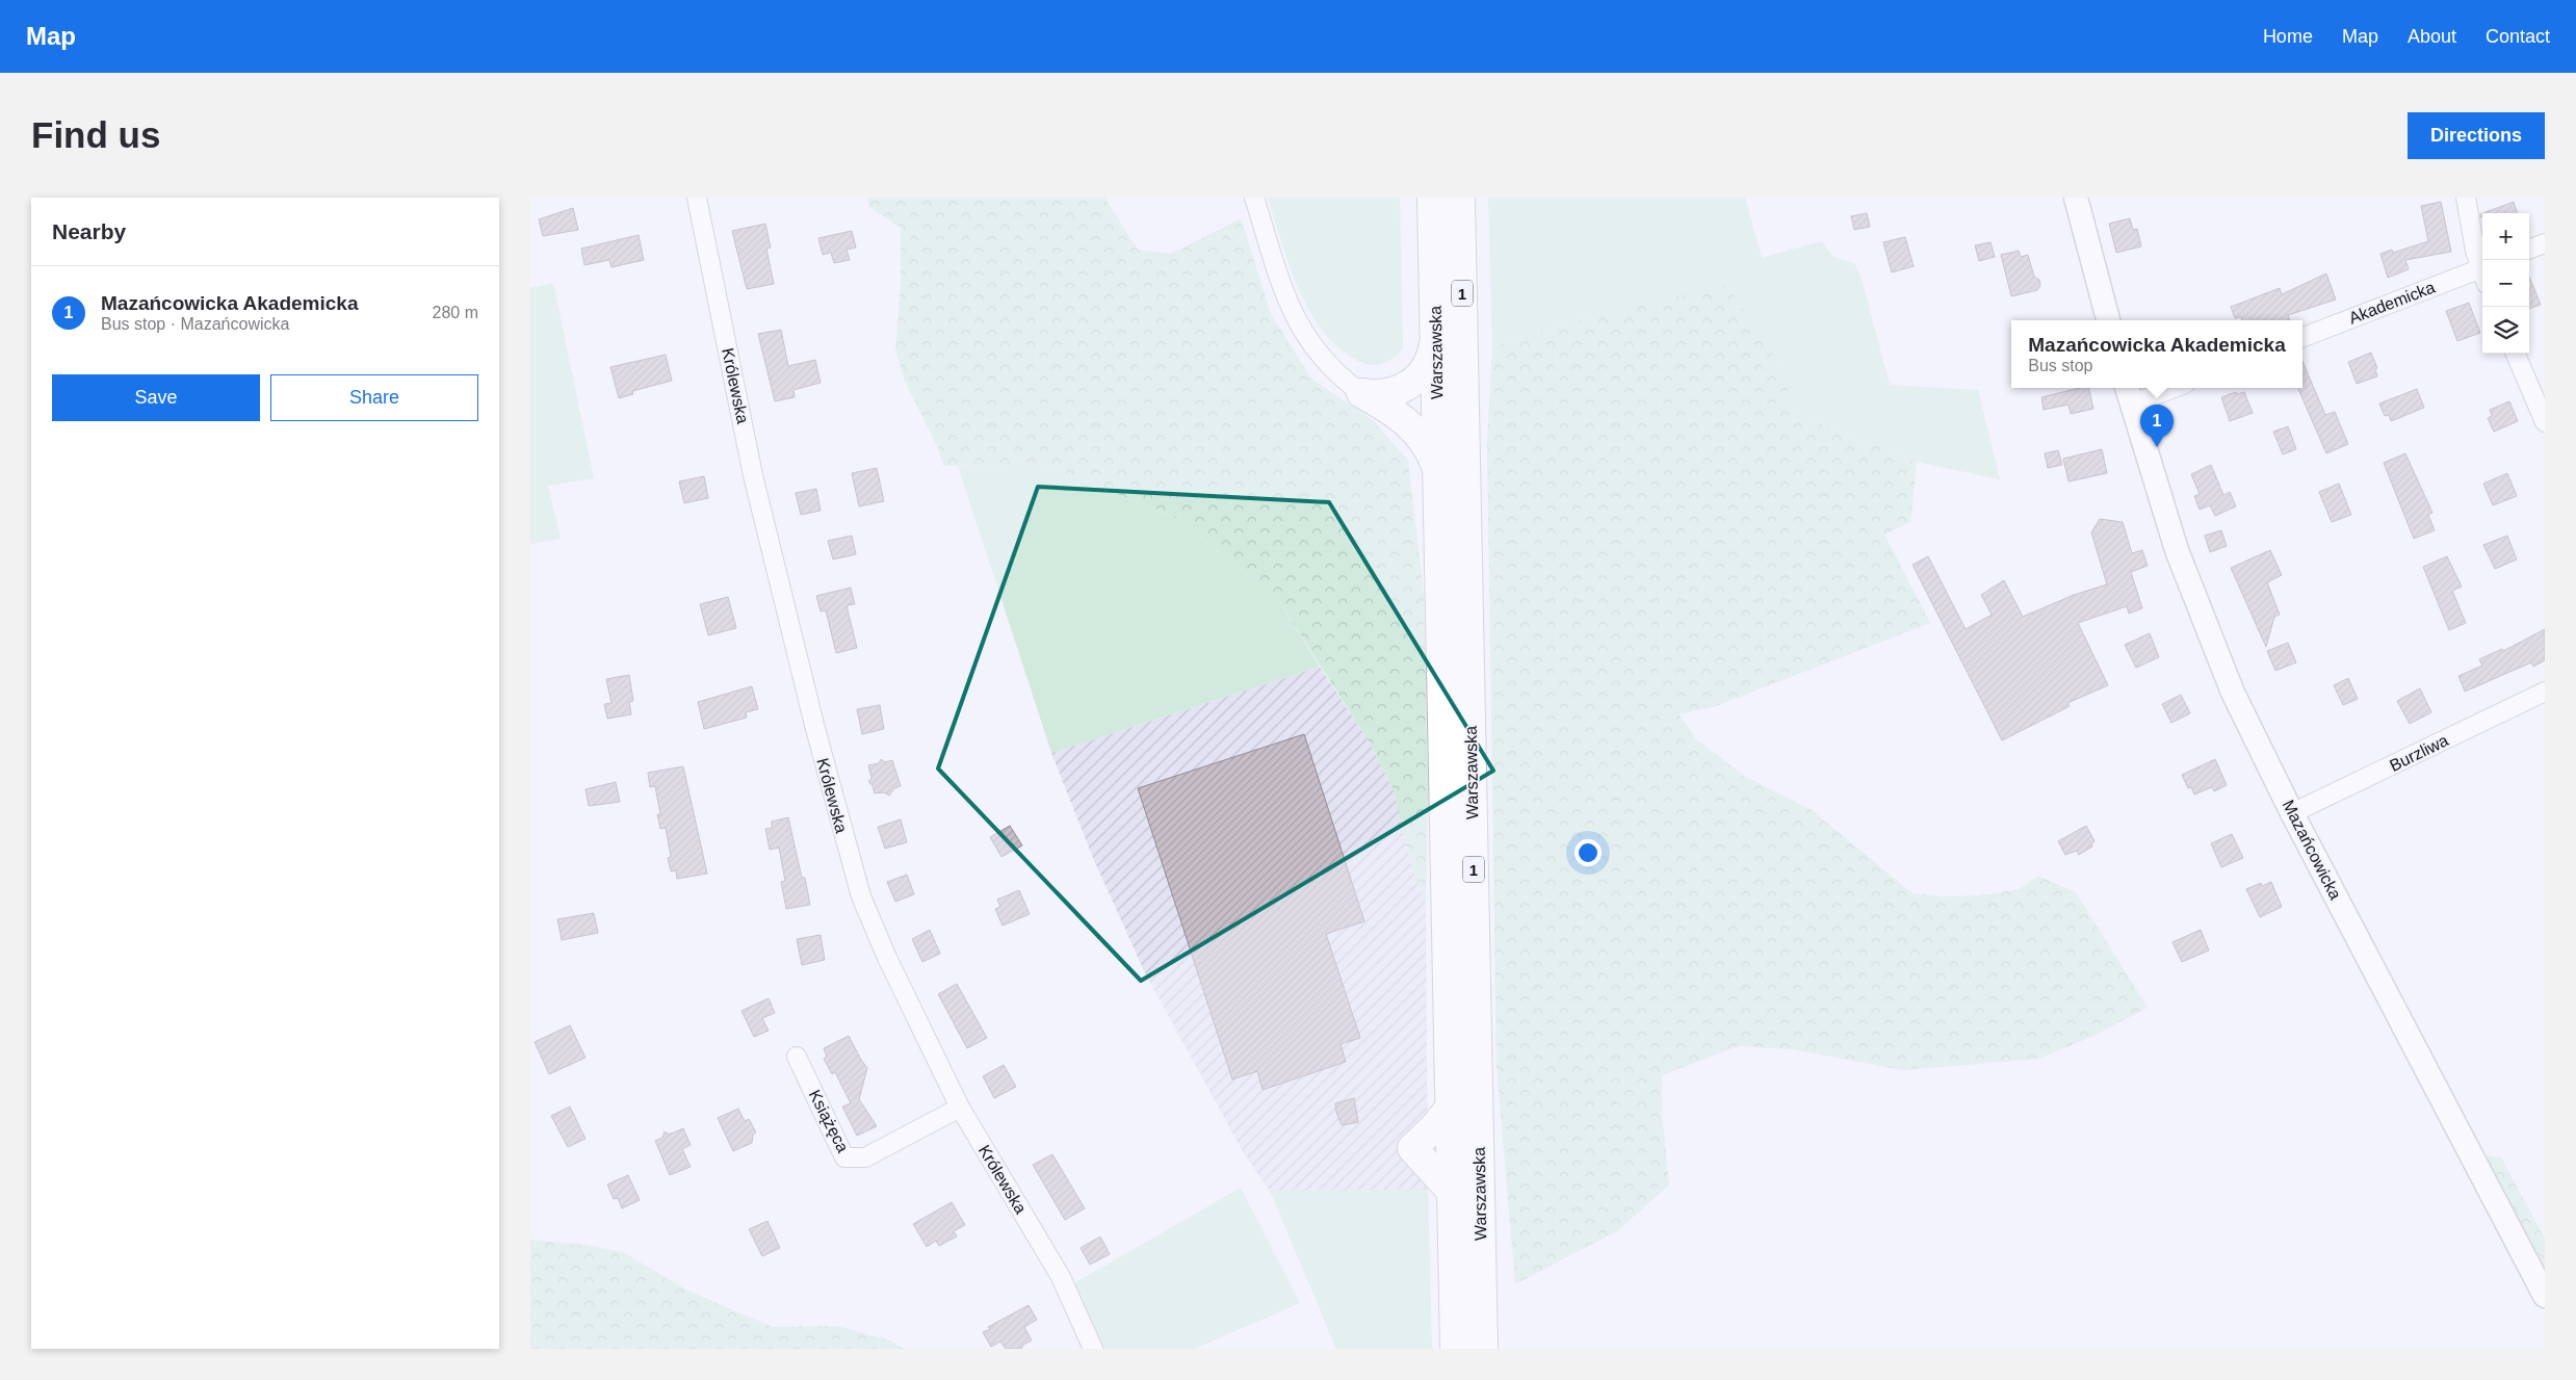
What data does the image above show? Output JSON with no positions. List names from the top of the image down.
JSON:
{
  "streets": {
    "main road": ["1", "Warszawska"],
    "street": [
      "Akademicka",
      "Królewska",
      "Burzliwa",
      "Mazańcowicka",
      "Książęca"
    ]
  },
  "crossings": [
    ["Królewska", "Książęca"],
    ["Burzliwa", "Mazańcowicka"]
  ],
  "page": {
    "header": "Map",
    "nav": [
      "Home",
      "Map",
      "About",
      "Contact"
    ],
    "buttons": [
      "Directions",
      ["Save", "Share"]
    ],
    "title": "Find us",
    "heading": "Nearby",
    "map_buttons": ["+", "−"],
    "list": [
      {
        "mark": "1",
        "name": "Mazańcowicka Akademicka",
        "note": "Bus stop · Mazańcowicka",
        "value": "280 m"
      }
    ],
    "popup": ["Mazańcowicka Akademicka", "Bus stop"],
    "pins": "1"
  }
}
